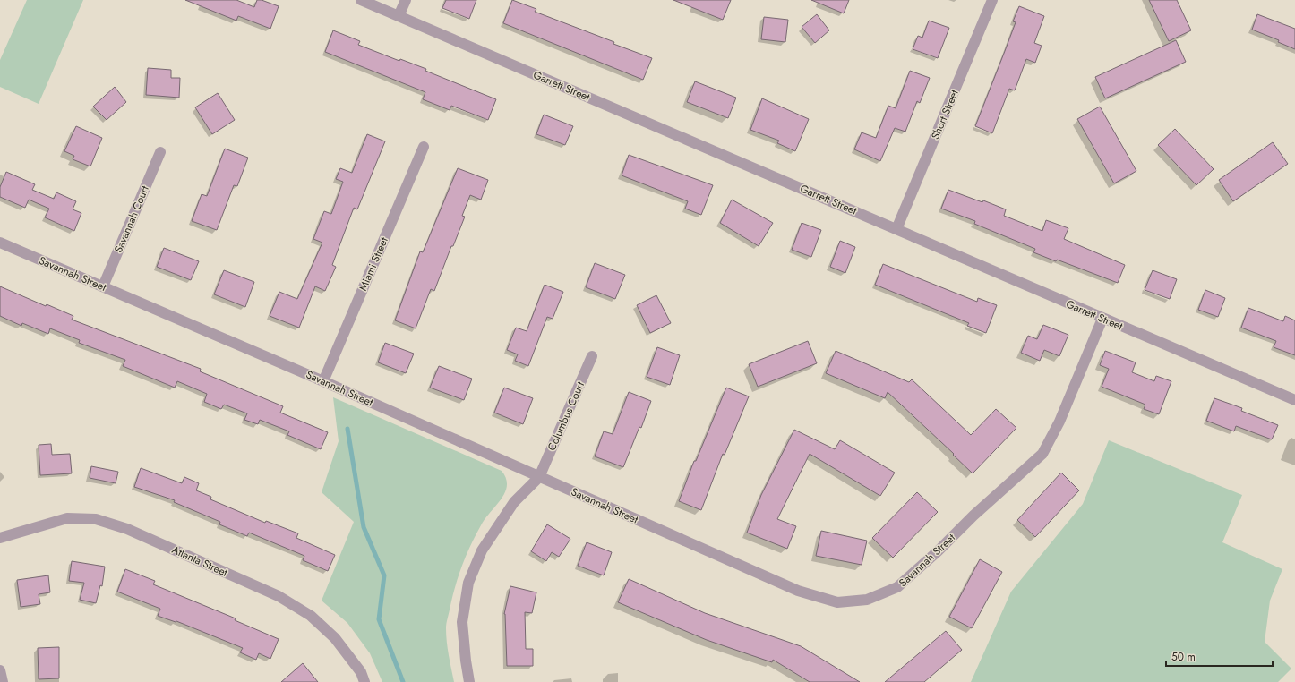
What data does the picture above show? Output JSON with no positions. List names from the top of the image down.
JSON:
{
  "streets": {
    "street": [
      "Garrett Street",
      "Short Street",
      "Savannah Court",
      "Miami Street",
      "Savannah Street",
      "Columbus Court",
      "Atlanta Street"
    ]
  },
  "crossings": [
    ["Garrett Street", "Short Street"],
    ["Garrett Street", "Savannah Street"],
    ["Savannah Court", "Savannah Street"],
    ["Miami Street", "Savannah Street"],
    ["Savannah Street", "Columbus Court"]
  ],
  "scale_bar": "50 m"
}
